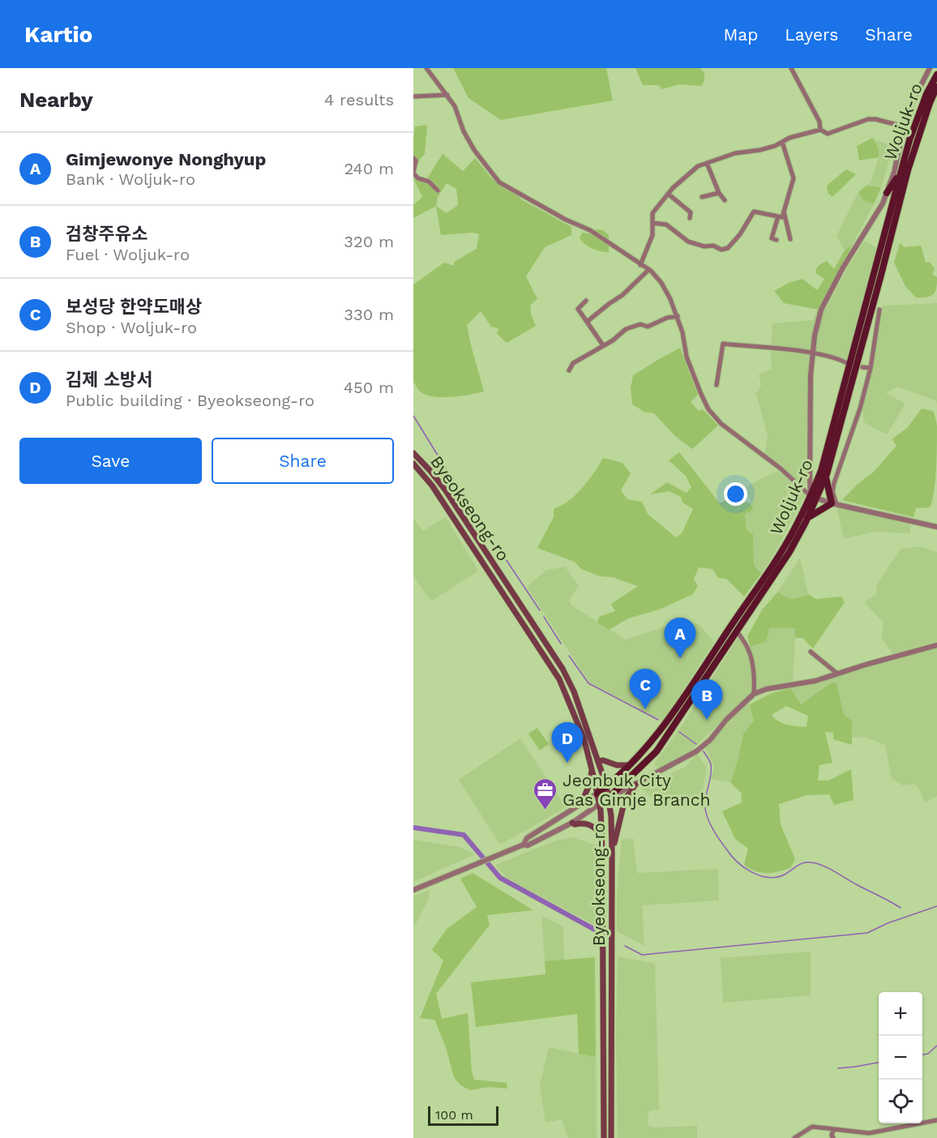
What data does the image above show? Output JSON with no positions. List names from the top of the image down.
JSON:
{
  "streets": {
    "main road": ["Woljuk-ro", "Byeokseong-ro"]
  },
  "crossings": [
    ["Woljuk-ro", "Byeokseong-ro"]
  ],
  "places": {
    "office": ["Jeonbuk City Gas Gimje Branch"]
  },
  "scale_bar": "100 m",
  "page": {
    "header": "Kartio",
    "nav": ["Map", "Layers", "Share"],
    "heading": ["Nearby", "4 results"],
    "list": [
      {
        "mark": "A",
        "name": "Gimjewonye Nonghyup",
        "note": "Bank · Woljuk-ro",
        "value": "240 m"
      },
      {
        "mark": "B",
        "name": "검창주유소",
        "note": "Fuel · Woljuk-ro",
        "value": "320 m"
      },
      {
        "mark": "C",
        "name": "보성당 한약도매상",
        "note": "Shop · Woljuk-ro",
        "value": "330 m"
      },
      {
        "mark": "D",
        "name": "김제 소방서",
        "note": "Public building · Byeokseong-ro",
        "value": "450 m"
      }
    ],
    "buttons": ["Save", "Share"],
    "pins": [
      "A",
      "C",
      "B",
      "D"
    ],
    "map_buttons": ["+", "−"],
    "scale": "100 m"
  }
}
